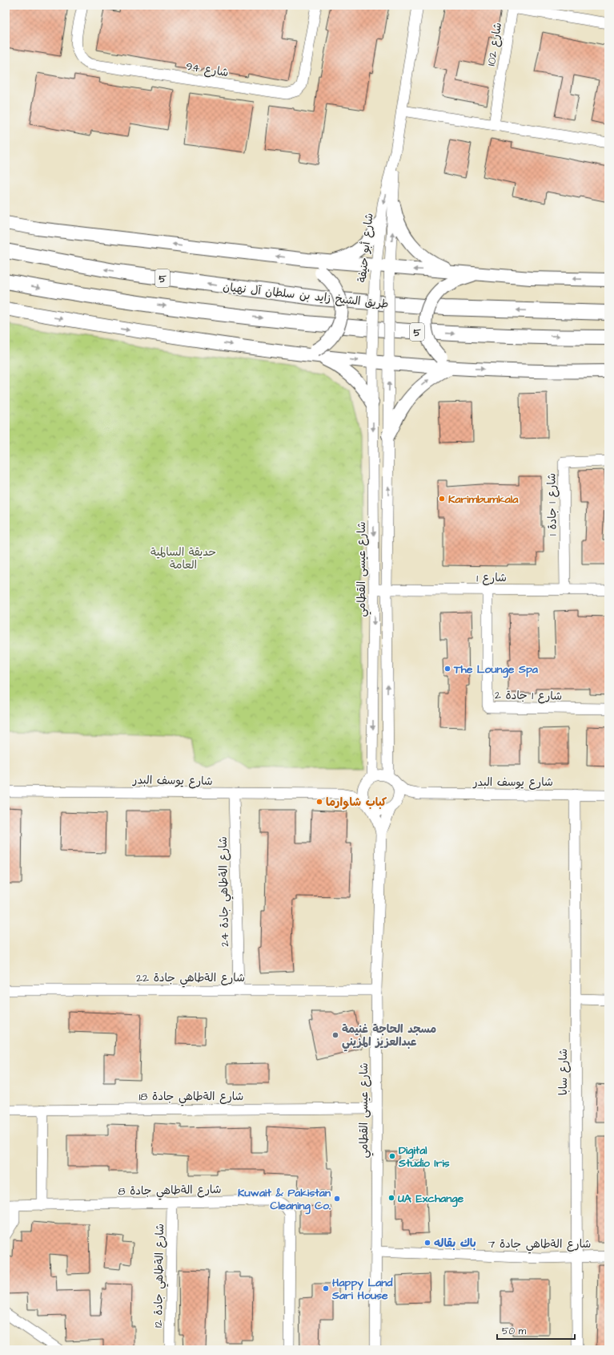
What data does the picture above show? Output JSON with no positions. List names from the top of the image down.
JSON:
{
  "streets": {
    "highway": ["5", "طريق الشيخ زايد بن سلطان آل نهيان"],
    "street": [
      "شارع 102",
      "شارع 94",
      "شارع أبو حنيفة",
      "شارع 1 جادة 1",
      "شارع عيسى القطامي",
      "شارع 1",
      "شارع 1 جادة 2",
      "شارع يوسف البدر",
      "شارع الةطاهي جادة 24",
      "شارع الةطاهي جادة 22",
      "شارع سابا",
      "شارع الةطاهي جادة 18",
      "شارع الةطاهي جادة 8",
      "شارع الةطاهي جادة 7",
      "شارع الةطاهي جادة 12"
    ]
  },
  "crossings": [
    ["شارع أبو حنيفة", "شارع عيسى القطامي"],
    ["شارع 1 جادة 1", "شارع 1"],
    ["شارع عيسى القطامي", "شارع 1"],
    ["شارع عيسى القطامي", "شارع يوسف البدر"],
    ["شارع عيسى القطامي", "شارع الةطاهي جادة 22"],
    ["شارع عيسى القطامي", "شارع الةطاهي جادة 18"],
    ["شارع عيسى القطامي", "شارع الةطاهي جادة 7"],
    ["شارع 1", "شارع 1 جادة 2"],
    ["شارع يوسف البدر", "شارع الةطاهي جادة 24"],
    ["شارع يوسف البدر", "شارع سابا"],
    ["شارع الةطاهي جادة 24", "شارع الةطاهي جادة 22"],
    ["شارع سابا", "شارع الةطاهي جادة 7"],
    ["شارع الةطاهي جادة 8", "شارع الةطاهي جادة 12"]
  ],
  "parks": ["حديقة السالمية العامة"],
  "places": [
    "Karimbumkala",
    "The Lounge Spa",
    "كباب شاوارما",
    "مسجد الحاجة غنيمة عبدالعزيز المزيني",
    "Digital Studio Iris",
    "UA Exchange",
    "Kuwait & Pakistan Cleaning Co.",
    "باك بقاله",
    "Happy Land Sari House"
  ],
  "scale_bar": "50 m"
}
